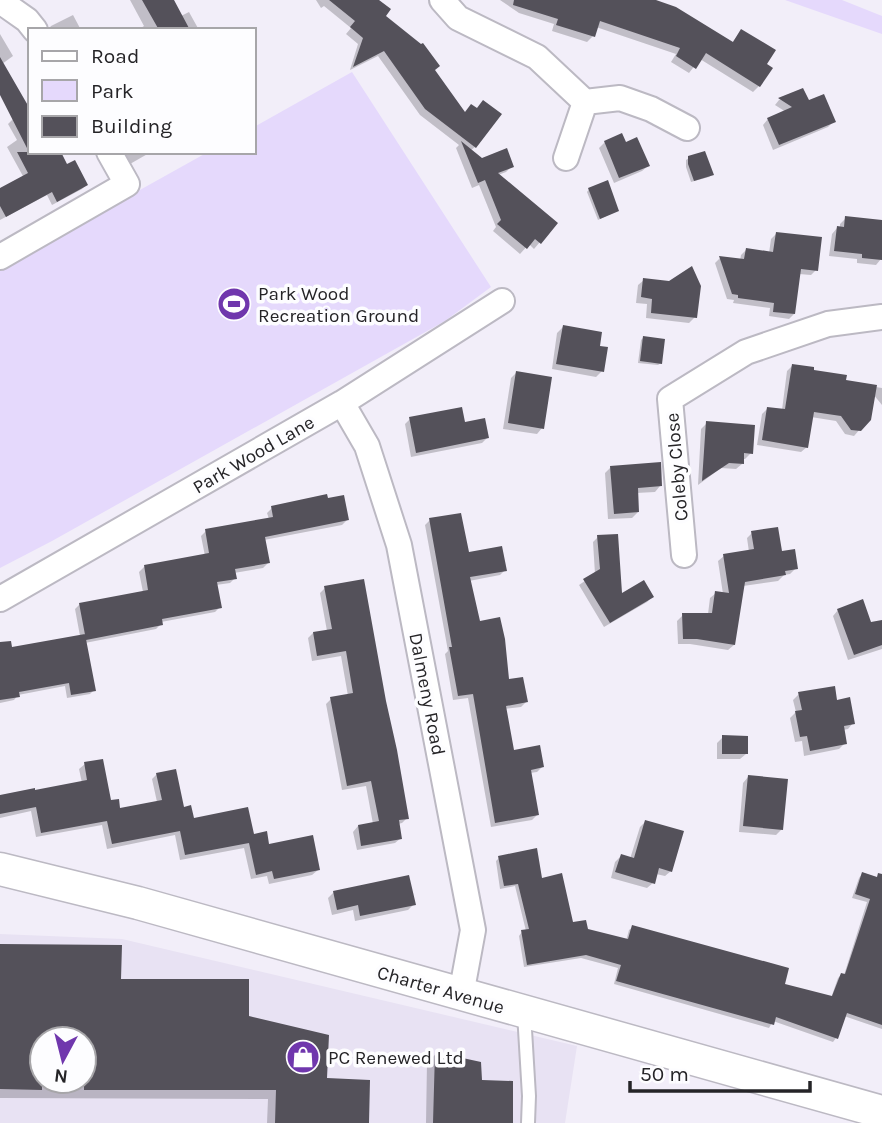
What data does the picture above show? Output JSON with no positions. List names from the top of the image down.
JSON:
{
  "streets": {
    "street": [
      "Park Wood Lane",
      "Coleby Close",
      "Dalmeny Road",
      "Charter Avenue"
    ]
  },
  "crossings": [
    ["Park Wood Lane", "Dalmeny Road"],
    ["Dalmeny Road", "Charter Avenue"]
  ],
  "places": {
    "sports": ["Park Wood Recreation Ground"],
    "shop": ["PC Renewed Ltd"]
  },
  "legend": ["Road", "Park", "Building"],
  "scale_bar": "50 m",
  "north": "bottom"
}
